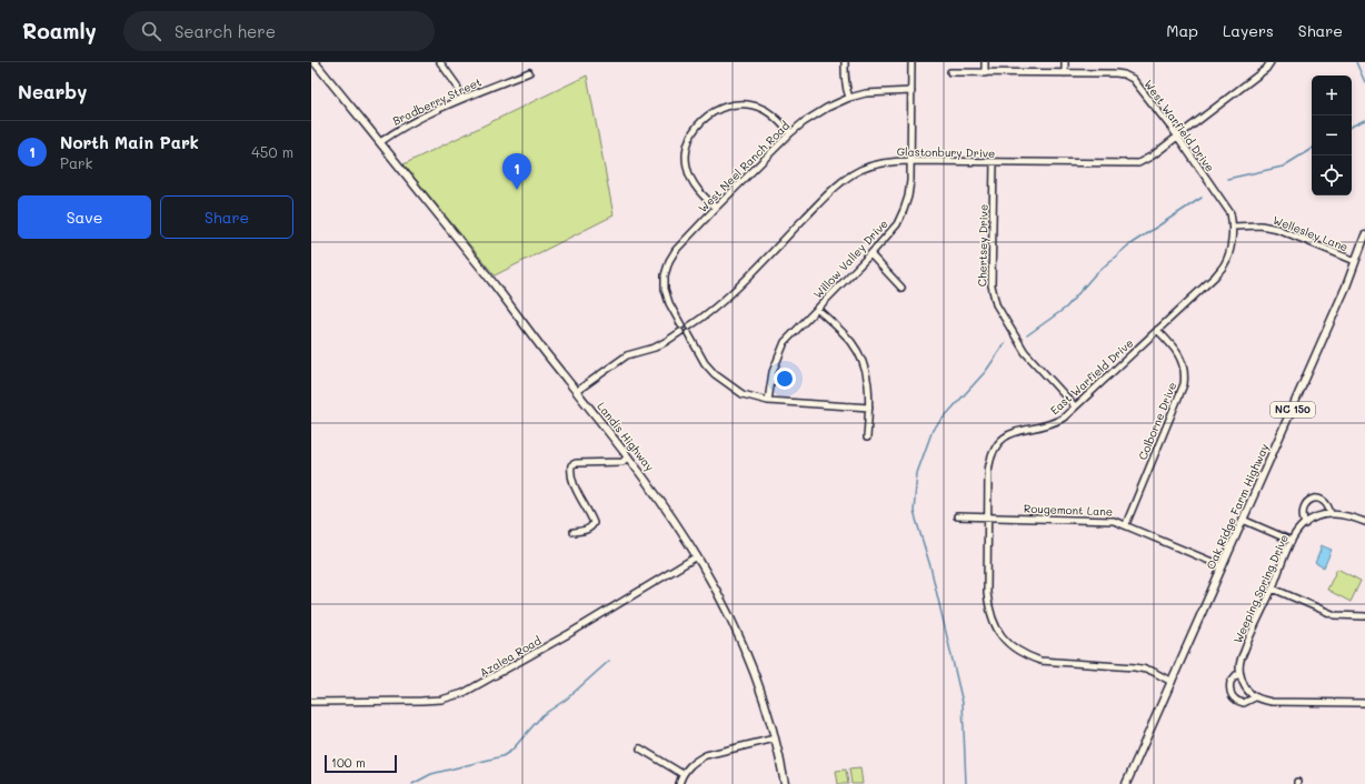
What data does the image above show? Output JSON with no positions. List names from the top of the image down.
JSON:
{
  "streets": {
    "main road": ["NC 150", "Landis Highway", "Oak Ridge Farm Highway"],
    "street": [
      "Bradberry Street",
      "West Warfield Drive",
      "Glastonbury Drive",
      "West Neel Ranch Road",
      "Wellesley Lane",
      "Chertsey Drive",
      "Willow Valley Drive",
      "East Warfield Drive",
      "Colborne Drive",
      "Rougemont Lane",
      "Weeping Spring Drive",
      "Azalea Road"
    ]
  },
  "crossings": [
    ["Bradberry Street", "Landis Highway"],
    ["West Warfield Drive", "Glastonbury Drive"],
    ["West Warfield Drive", "Wellesley Lane"],
    ["West Warfield Drive", "East Warfield Drive"],
    ["Glastonbury Drive", "West Neel Ranch Road"],
    ["Glastonbury Drive", "Chertsey Drive"],
    ["Glastonbury Drive", "Willow Valley Drive"],
    ["West Neel Ranch Road", "Willow Valley Drive"],
    ["Wellesley Lane", "East Warfield Drive"],
    ["Wellesley Lane", "Oak Ridge Farm Highway"],
    ["Chertsey Drive", "East Warfield Drive"],
    ["East Warfield Drive", "Colborne Drive"],
    ["East Warfield Drive", "Oak Ridge Farm Highway"],
    ["East Warfield Drive", "Rougemont Lane"],
    ["Colborne Drive", "Rougemont Lane"],
    ["Landis Highway", "Azalea Road"],
    ["Oak Ridge Farm Highway", "Rougemont Lane"]
  ],
  "scale_bar": "100 m",
  "page": {
    "header": "Roamly",
    "search": "Search here",
    "nav": ["Map", "Layers", "Share"],
    "heading": "Nearby",
    "map_buttons": ["+", "−"],
    "list": [
      {
        "mark": "1",
        "name": "North Main Park",
        "note": "Park",
        "value": "450 m"
      }
    ],
    "pins": "1",
    "buttons": ["Save", "Share"],
    "scale": "100 m"
  }
}
